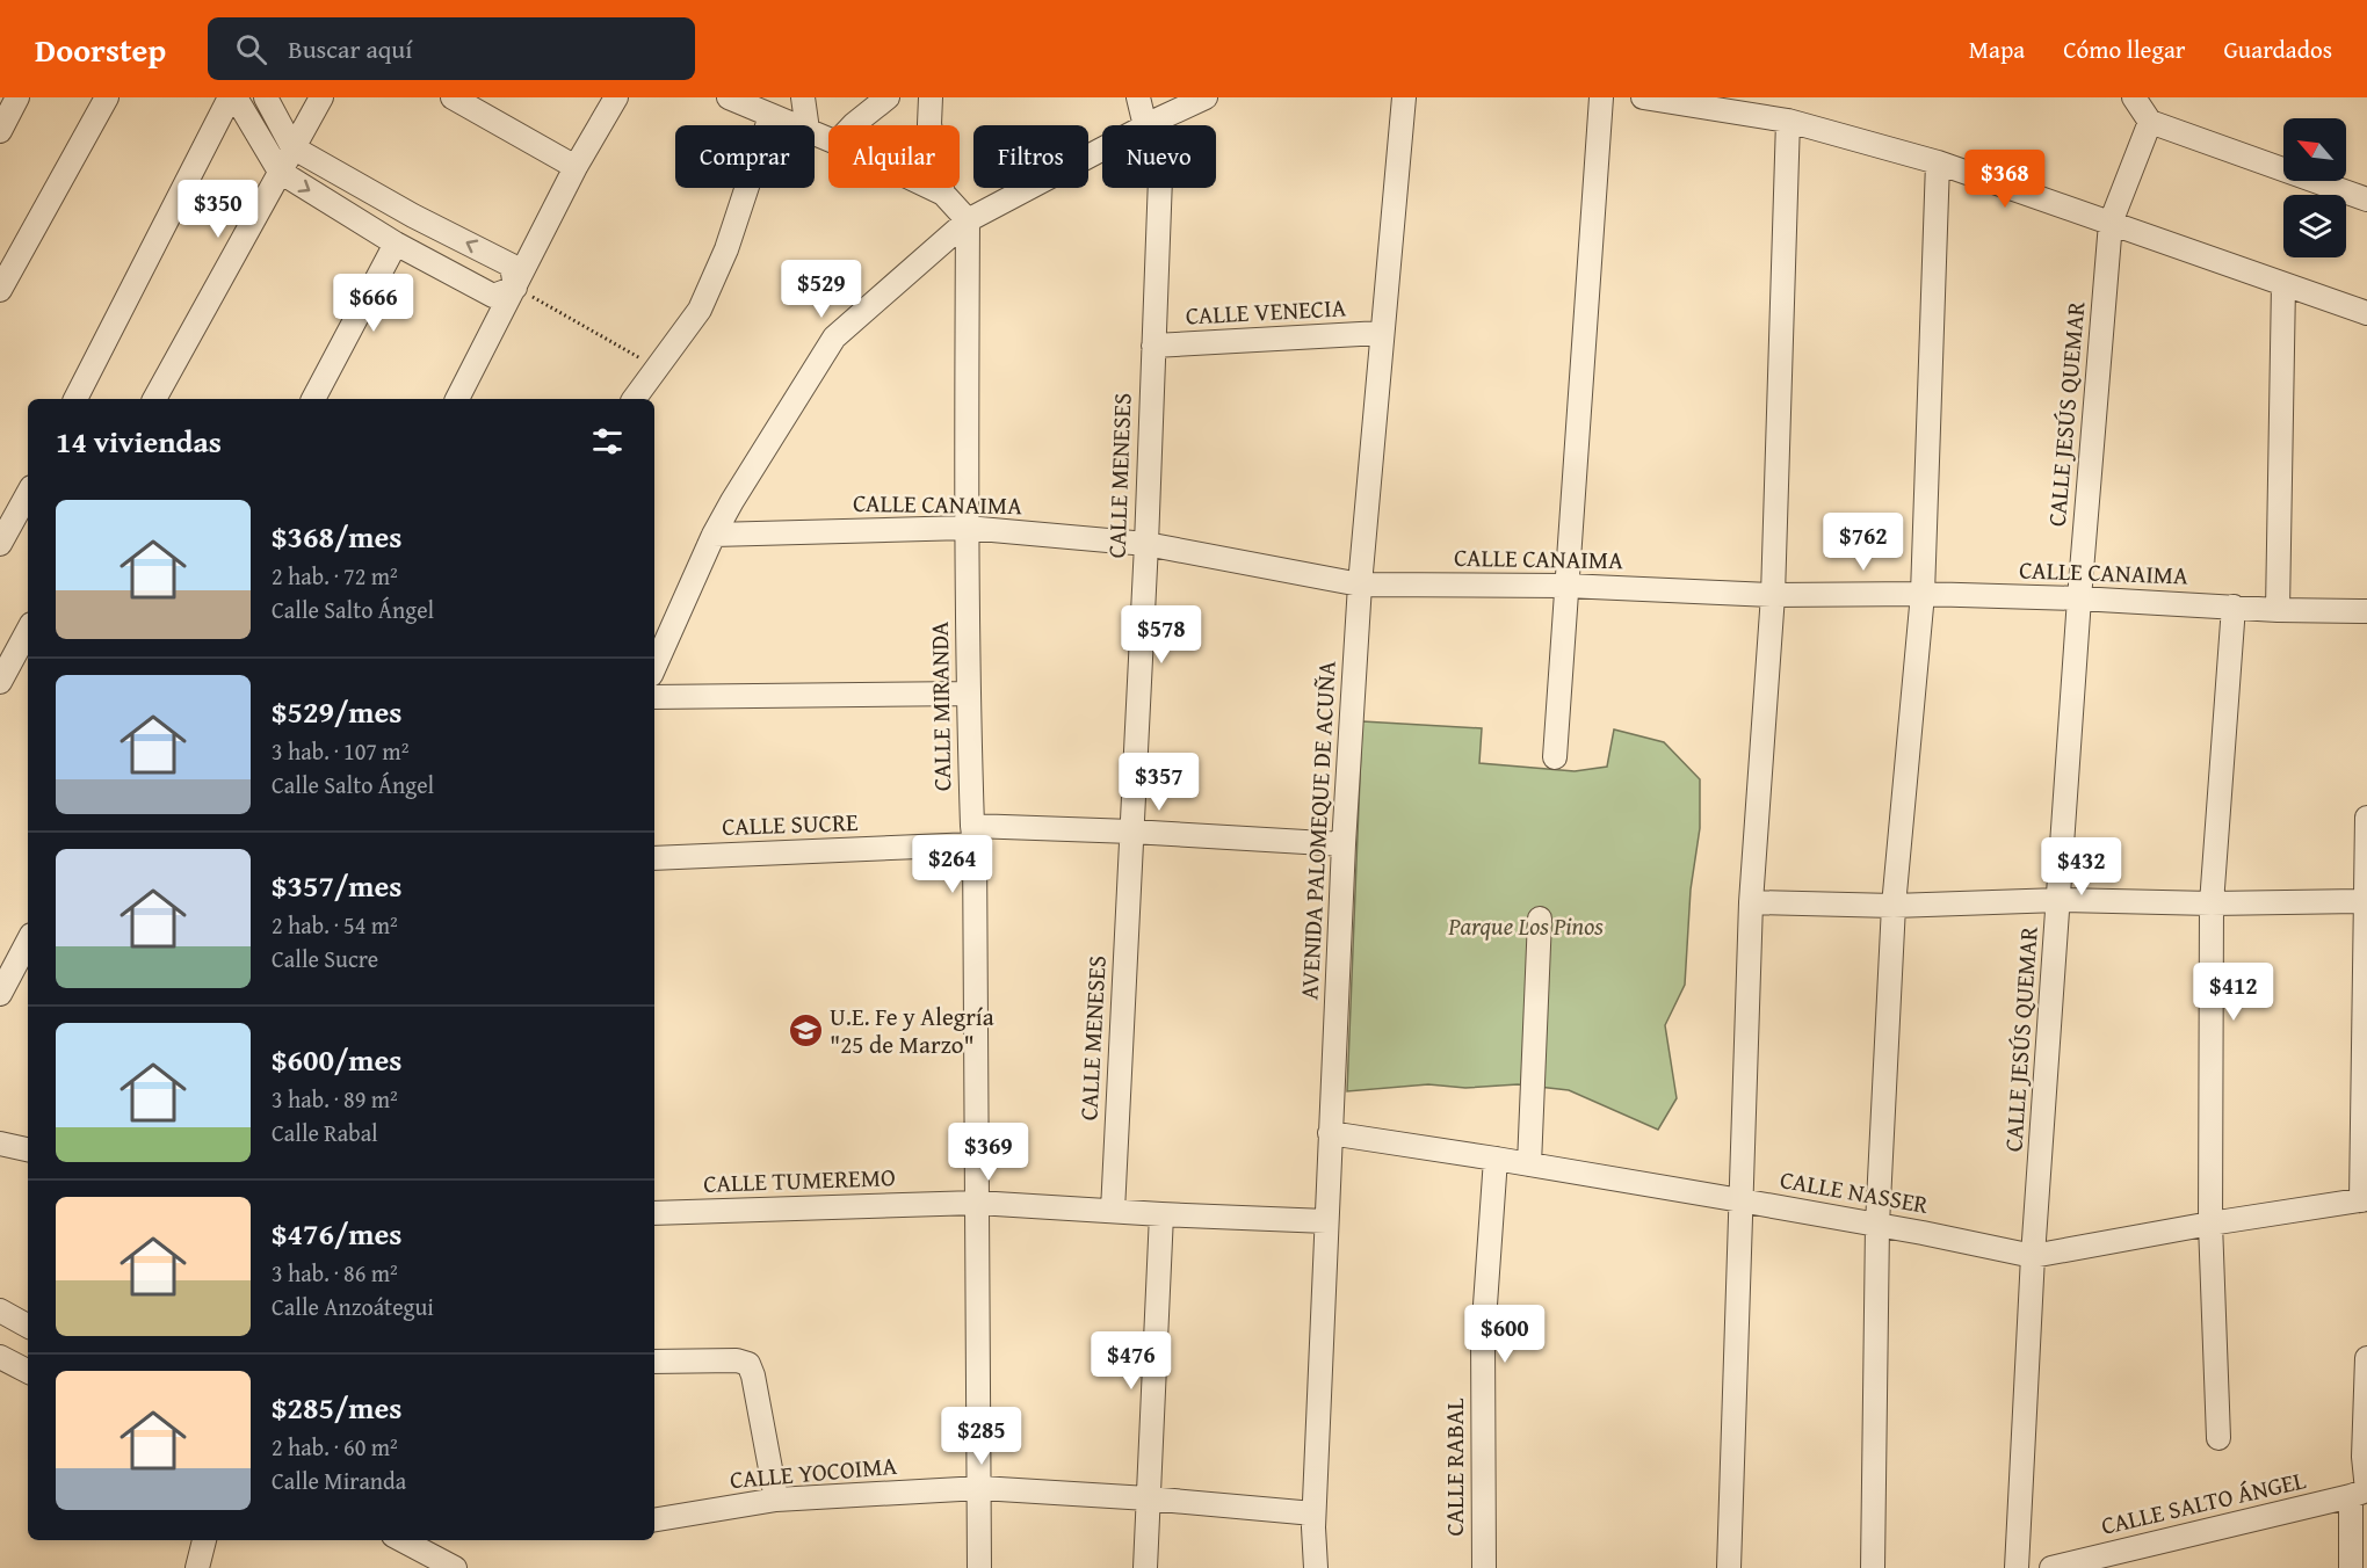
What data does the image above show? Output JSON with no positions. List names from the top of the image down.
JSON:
{
  "streets": {
    "street": [
      "CALLE VENECIA",
      "CALLE JESÚS QUEMAR",
      "CALLE MENESES",
      "CALLE CANAIMA",
      "CALLE MIRANDA",
      "CALLE SUCRE",
      "AVENIDA PALOMEQUE DE ACUÑA",
      "CALLE TUMEREMO",
      "CALLE NASSER",
      "CALLE RABAL",
      "CALLE YOCOIMA",
      "CALLE SALTO ÁNGEL"
    ]
  },
  "crossings": [
    ["CALLE VENECIA", "CALLE MENESES"],
    ["CALLE VENECIA", "AVENIDA PALOMEQUE DE ACUÑA"],
    ["CALLE JESÚS QUEMAR", "CALLE CANAIMA"],
    ["CALLE JESÚS QUEMAR", "CALLE NASSER"],
    ["CALLE MENESES", "CALLE CANAIMA"],
    ["CALLE MENESES", "CALLE SUCRE"],
    ["CALLE MENESES", "CALLE TUMEREMO"],
    ["CALLE CANAIMA", "CALLE MIRANDA"],
    ["CALLE CANAIMA", "AVENIDA PALOMEQUE DE ACUÑA"],
    ["CALLE MIRANDA", "CALLE SUCRE"],
    ["CALLE MIRANDA", "CALLE TUMEREMO"],
    ["CALLE MIRANDA", "CALLE YOCOIMA"],
    ["CALLE SUCRE", "AVENIDA PALOMEQUE DE ACUÑA"],
    ["AVENIDA PALOMEQUE DE ACUÑA", "CALLE TUMEREMO"],
    ["AVENIDA PALOMEQUE DE ACUÑA", "CALLE NASSER"],
    ["AVENIDA PALOMEQUE DE ACUÑA", "CALLE YOCOIMA"],
    ["CALLE NASSER", "CALLE RABAL"]
  ],
  "parks": ["Parque Los Pinos"],
  "places": {
    "school or university": ["U.E. Fe y Alegría \"25 de Marzo\""]
  },
  "north": "top left",
  "page": {
    "header": "Doorstep",
    "search": "Buscar aquí",
    "nav": ["Mapa", "Cómo llegar", "Guardados"],
    "chip": [
      "Comprar",
      "Alquilar",
      "Filtros",
      "Nuevo"
    ],
    "price": [
      "$368",
      "$350",
      "$529",
      "$666",
      "$762",
      "$578",
      "$357",
      "$264",
      "$432",
      "$412",
      "$369",
      "$600",
      "$476",
      "$285"
    ],
    "heading": "14 viviendas",
    "list": [
      {
        "name": "$368/mes",
        "note": "2 hab. · 72 m² · Calle Salto Ángel"
      },
      {
        "name": "$529/mes",
        "note": "3 hab. · 107 m² · Calle Salto Ángel"
      },
      {
        "name": "$357/mes",
        "note": "2 hab. · 54 m² · Calle Sucre"
      },
      {
        "name": "$600/mes",
        "note": "3 hab. · 89 m² · Calle Rabal"
      },
      {
        "name": "$476/mes",
        "note": "3 hab. · 86 m² · Calle Anzoátegui"
      },
      {
        "name": "$285/mes",
        "note": "2 hab. · 60 m² · Calle Miranda"
      }
    ]
  }
}
